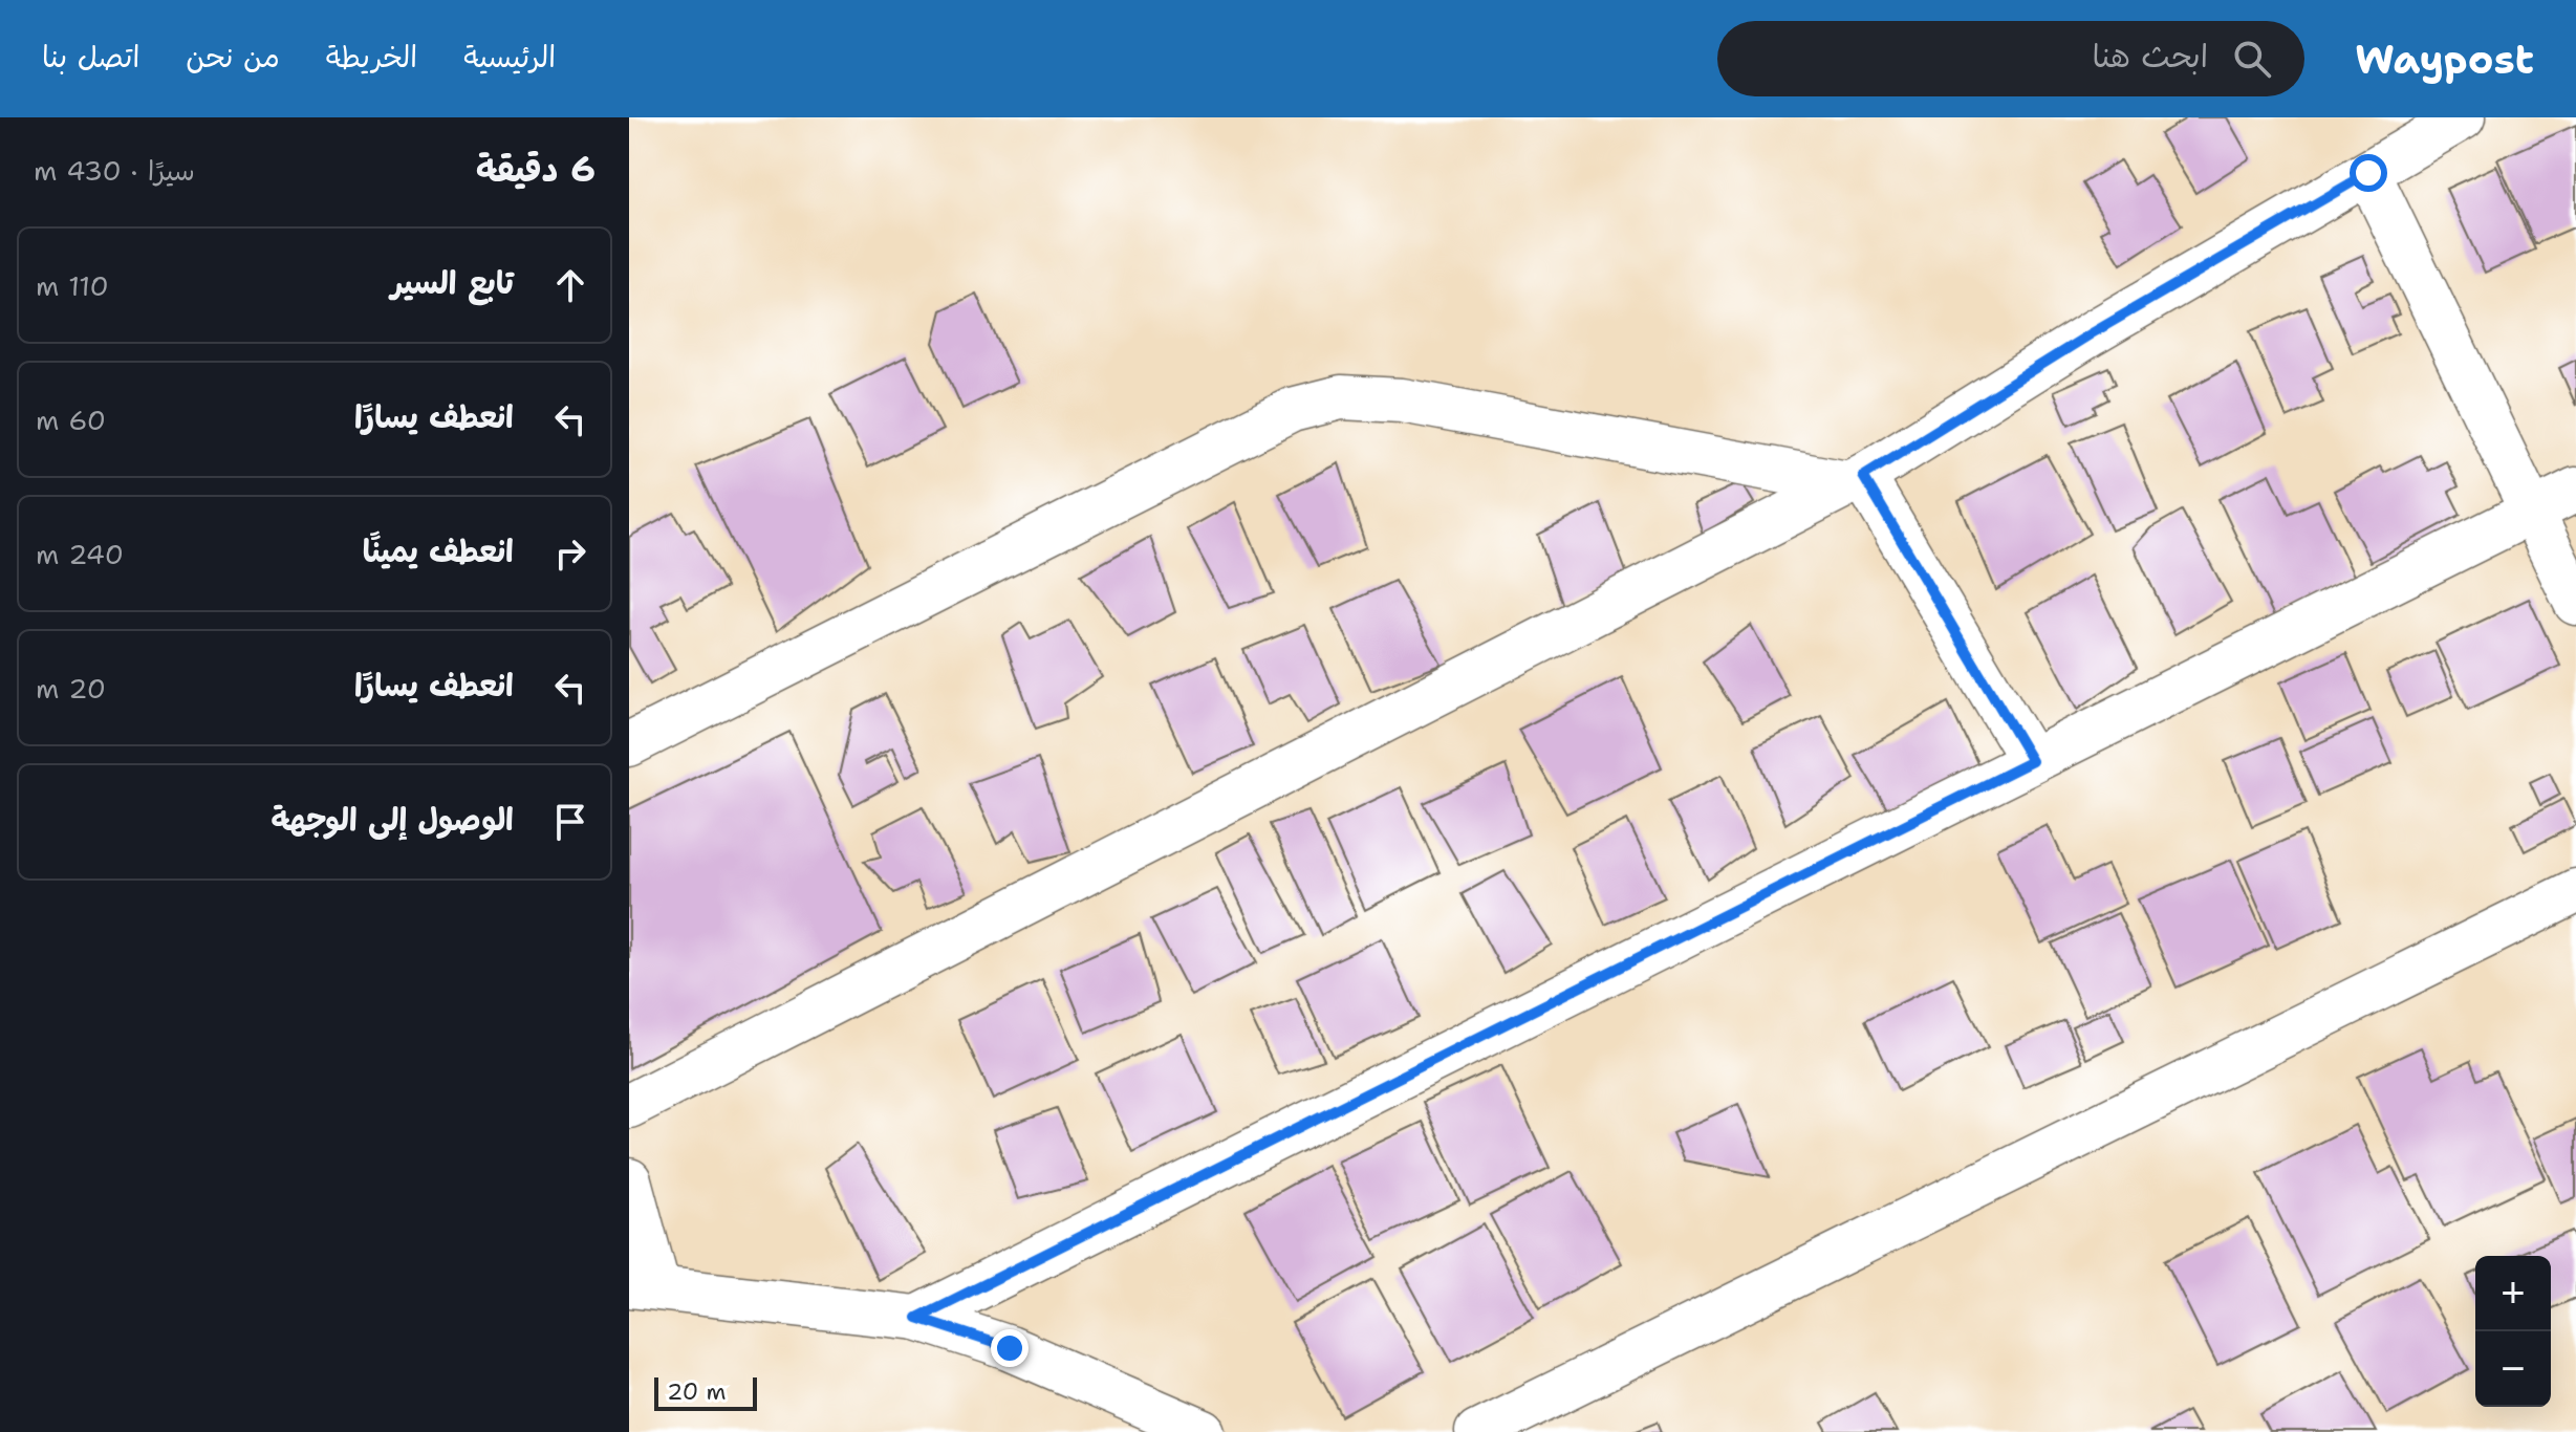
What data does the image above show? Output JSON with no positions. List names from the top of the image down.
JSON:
{
  "scale_bar": "20 m",
  "page": {
    "header": "Waypost",
    "search": "ابحث هنا",
    "nav": [
      "الرئيسية",
      "الخريطة",
      "من نحن",
      "اتصل بنا"
    ],
    "heading": ["6 دقيقة", "سيرًا · 430 m"],
    "list": [
      ["تابع السير", "110 m"],
      ["انعطف يسارًا", "60 m"],
      ["انعطف يمينًا", "240 m"],
      ["انعطف يسارًا", "20 m"],
      "الوصول إلى الوجهة"
    ],
    "map_buttons": ["+", "−"],
    "scale": "20 m"
  }
}
